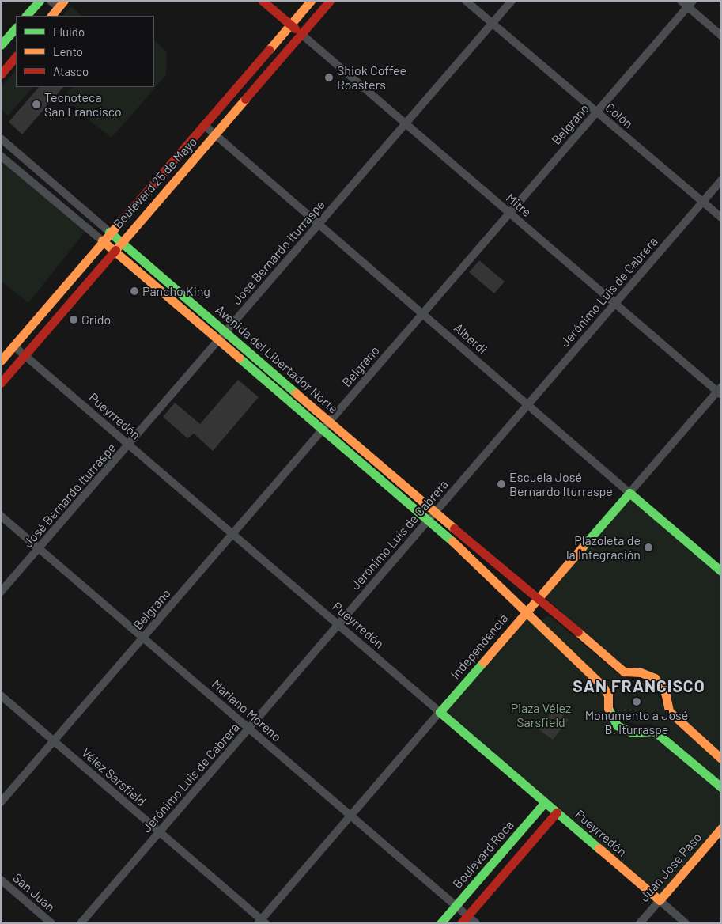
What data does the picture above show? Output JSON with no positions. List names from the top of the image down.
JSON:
{
  "streets": {
    "main road": [
      "Boulevard 25 de Mayo",
      "Alberdi",
      "Avenida del Libertador Norte",
      "Pueyrredón",
      "Independencia",
      "Boulevard Roca",
      "Juan José Paso"
    ],
    "street": [
      "Colón",
      "Belgrano",
      "Mitre",
      "José Bernardo Iturraspe",
      "Jerónimo Luis de Cabrera",
      "Mariano Moreno",
      "Vélez Sarsfield",
      "San Juan"
    ]
  },
  "crossings": [
    ["Colón", "Belgrano"],
    ["Colón", "José Bernardo Iturraspe"],
    ["Colón", "Jerónimo Luis de Cabrera"],
    ["Belgrano", "Mitre"],
    ["Belgrano", "Alberdi"],
    ["Belgrano", "Avenida del Libertador Norte"],
    ["Belgrano", "Pueyrredón"],
    ["Belgrano", "Mariano Moreno"],
    ["Belgrano", "Vélez Sarsfield"],
    ["Boulevard 25 de Mayo", "Mitre"],
    ["Boulevard 25 de Mayo", "Alberdi"],
    ["Boulevard 25 de Mayo", "Avenida del Libertador Norte"],
    ["Boulevard 25 de Mayo", "Pueyrredón"],
    ["Mitre", "José Bernardo Iturraspe"],
    ["Mitre", "Jerónimo Luis de Cabrera"],
    ["Mitre", "Independencia"],
    ["José Bernardo Iturraspe", "Alberdi"],
    ["José Bernardo Iturraspe", "Avenida del Libertador Norte"],
    ["José Bernardo Iturraspe", "Pueyrredón"],
    ["José Bernardo Iturraspe", "Mariano Moreno"],
    ["Jerónimo Luis de Cabrera", "Alberdi"],
    ["Jerónimo Luis de Cabrera", "Avenida del Libertador Norte"],
    ["Jerónimo Luis de Cabrera", "Pueyrredón"],
    ["Jerónimo Luis de Cabrera", "Mariano Moreno"],
    ["Jerónimo Luis de Cabrera", "Vélez Sarsfield"],
    ["Alberdi", "Independencia"],
    ["Avenida del Libertador Norte", "Independencia"],
    ["Pueyrredón", "Independencia"],
    ["Pueyrredón", "Boulevard Roca"],
    ["Pueyrredón", "Juan José Paso"],
    ["Independencia", "Mariano Moreno"],
    ["Independencia", "Vélez Sarsfield"],
    ["Mariano Moreno", "Boulevard Roca"]
  ],
  "districts": ["SAN FRANCISCO"],
  "parks": ["Plaza Vélez Sarsfield"],
  "places": [
    "Shiok Coffee Roasters",
    "Tecnoteca San Francisco",
    "Pancho King",
    "Grido",
    "Escuela José Bernardo Iturraspe",
    "Plazoleta de la Integración",
    "Monumento a José B. Iturraspe"
  ],
  "legend": ["Fluido", "Lento", "Atasco"]
}
